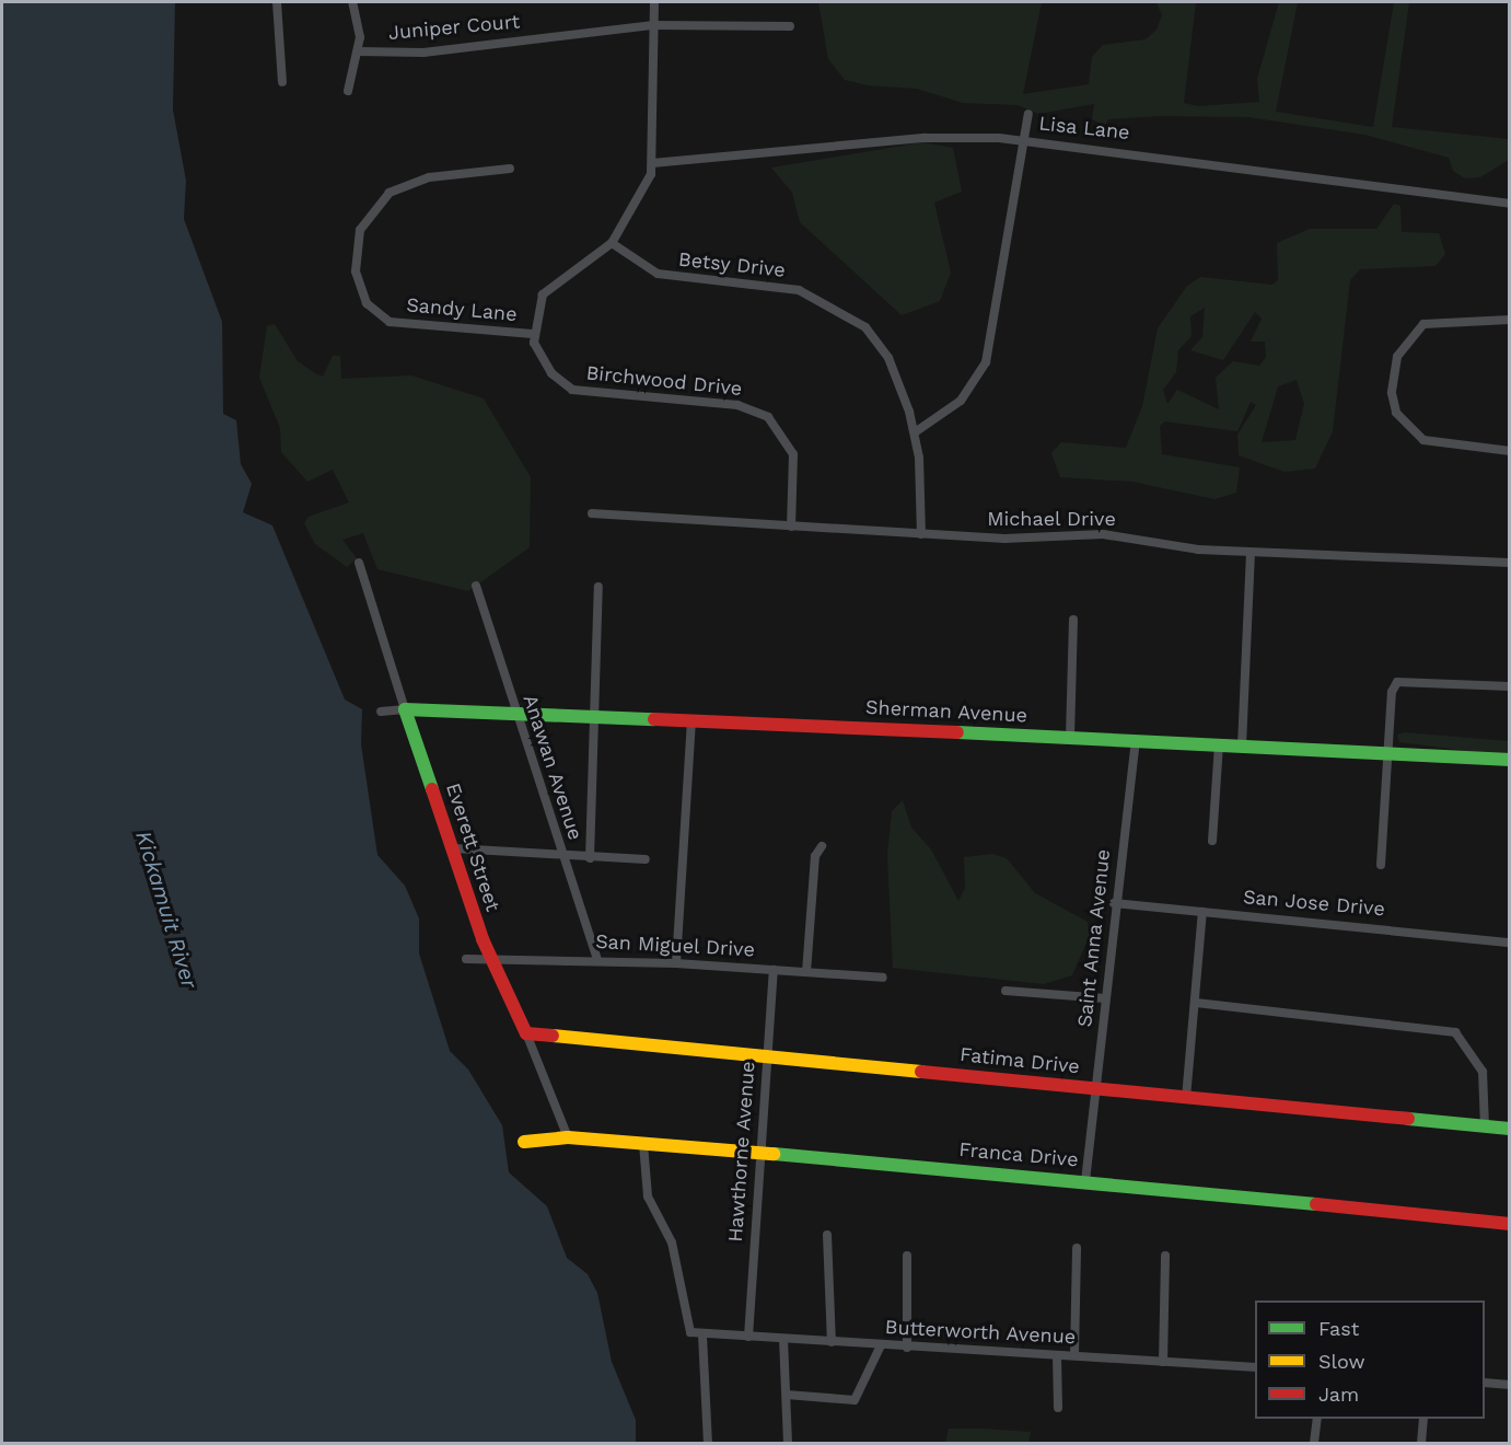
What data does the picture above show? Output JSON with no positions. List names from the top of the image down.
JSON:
{
  "streets": {
    "street": [
      "Juniper Court",
      "Lisa Lane",
      "Betsy Drive",
      "Sandy Lane",
      "Birchwood Drive",
      "Michael Drive",
      "Sherman Avenue",
      "Anawan Avenue",
      "Everett Street",
      "San Jose Drive",
      "Saint Anna Avenue",
      "San Miguel Drive",
      "Fatima Drive",
      "Hawthorne Avenue",
      "Franca Drive",
      "Butterworth Avenue"
    ]
  },
  "crossings": [
    ["Betsy Drive", "Michael Drive"],
    ["Sandy Lane", "Birchwood Drive"],
    ["Birchwood Drive", "Michael Drive"],
    ["Sherman Avenue", "Anawan Avenue"],
    ["Sherman Avenue", "Everett Street"],
    ["Sherman Avenue", "Saint Anna Avenue"],
    ["Anawan Avenue", "San Miguel Drive"],
    ["Everett Street", "San Miguel Drive"],
    ["Everett Street", "Fatima Drive"],
    ["Everett Street", "Franca Drive"],
    ["San Jose Drive", "Saint Anna Avenue"],
    ["Saint Anna Avenue", "Fatima Drive"],
    ["Saint Anna Avenue", "Franca Drive"],
    ["San Miguel Drive", "Hawthorne Avenue"],
    ["Fatima Drive", "Hawthorne Avenue"],
    ["Hawthorne Avenue", "Franca Drive"],
    ["Hawthorne Avenue", "Butterworth Avenue"]
  ],
  "water": ["Kickamuit River"],
  "legend": ["Fast", "Slow", "Jam"]
}
